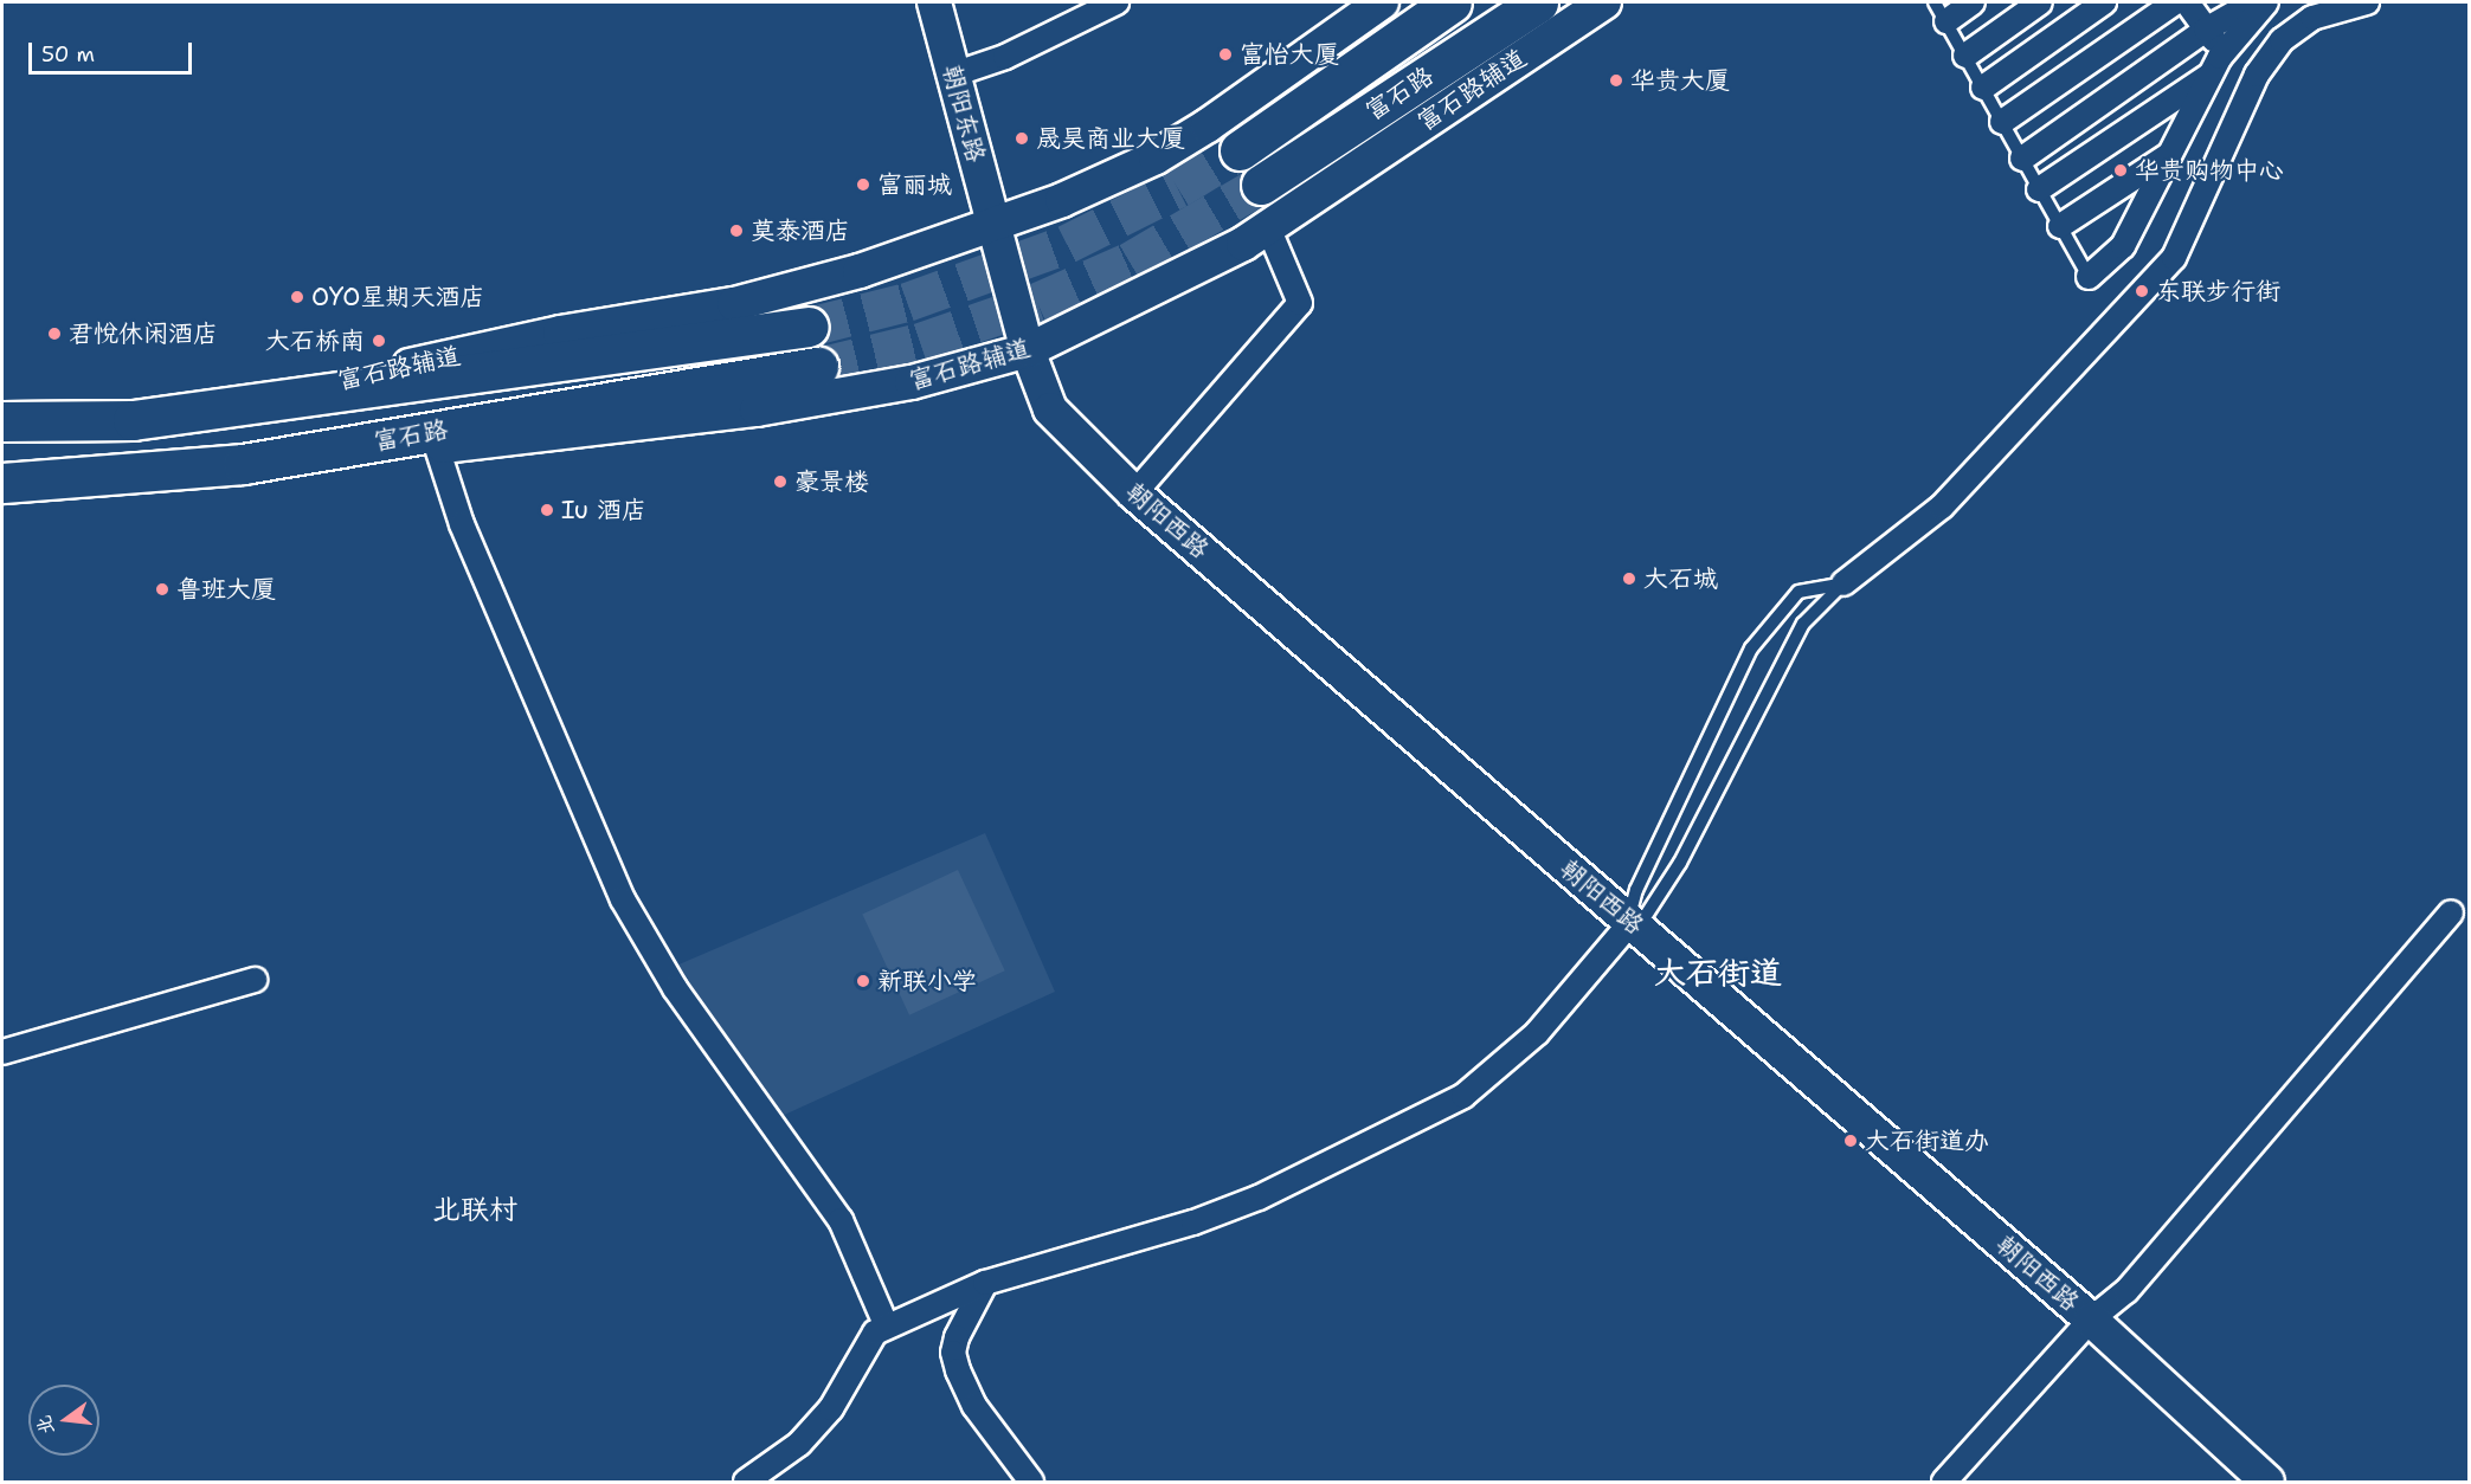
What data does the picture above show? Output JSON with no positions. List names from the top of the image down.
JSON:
{
  "streets": {
    "highway": ["富石路"],
    "main road": ["富石路辅道", "朝阳东路", "朝阳西路"]
  },
  "crossings": [
    ["富石路辅道", "富石路"],
    ["富石路辅道", "朝阳东路"],
    ["富石路辅道", "朝阳西路"],
    ["朝阳东路", "朝阳西路"]
  ],
  "districts": ["大石街道", "北联村"],
  "places": [
    "富怡大厦",
    "华贵大厦",
    "晟昊商业大厦",
    "华贵购物中心",
    "富丽城",
    "莫泰酒店",
    "东联步行街",
    "OYO星期天酒店",
    "君悦休闲酒店",
    "大石桥南",
    "豪景楼",
    "Iu 酒店",
    "大石城",
    "鲁班大厦",
    "新联小学",
    "大石街道办"
  ],
  "scale_bar": "50 m",
  "north": "left"
}
